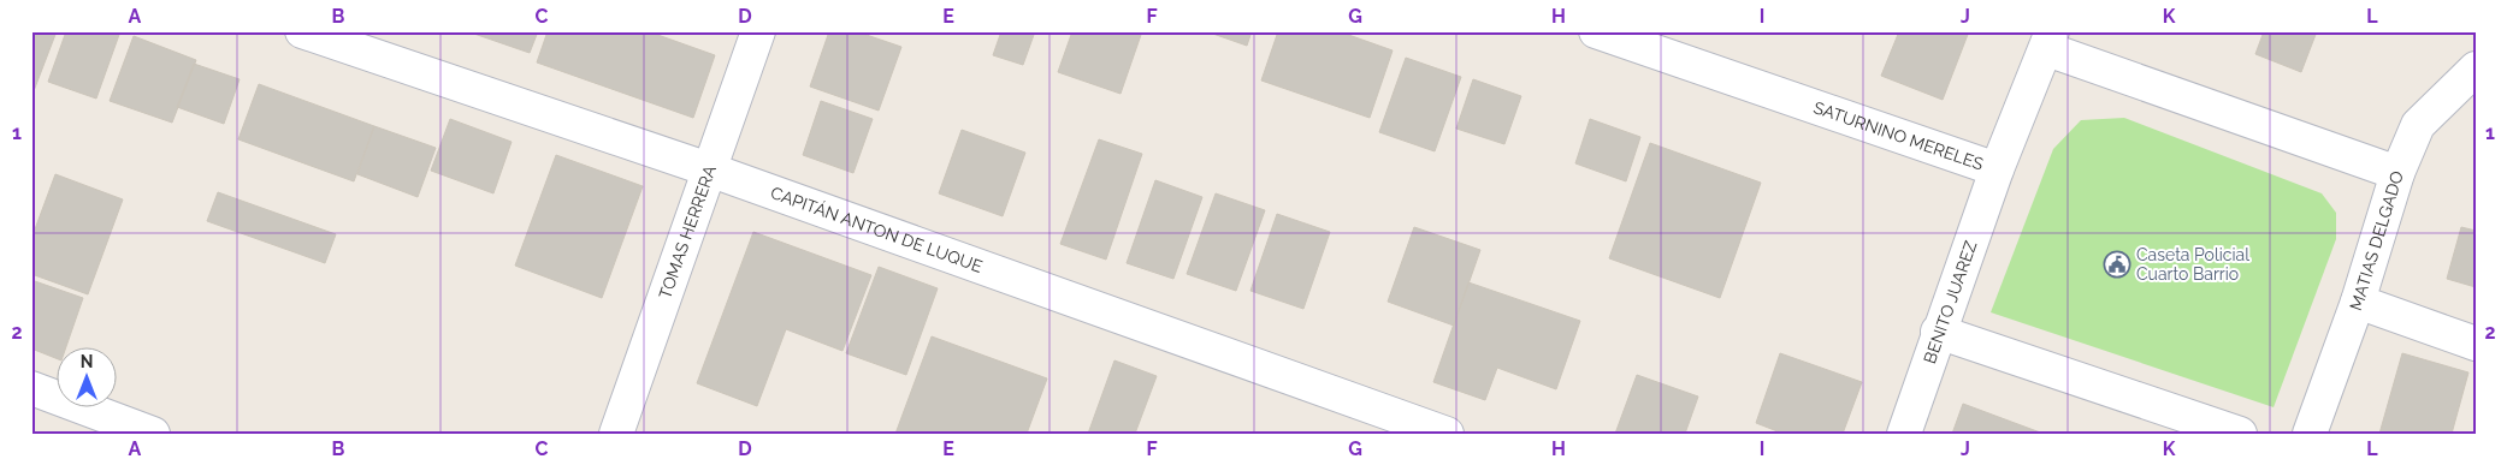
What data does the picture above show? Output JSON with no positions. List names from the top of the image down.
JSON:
{
  "streets": {
    "street": [
      "SATURNINO MERELES",
      "CAPITÁN ANTON DE LUQUE",
      "TOMAS HERRERA",
      "MATIAS DELGADO",
      "BENITO JUAREZ"
    ]
  },
  "crossings": [
    ["SATURNINO MERELES", "MATIAS DELGADO"],
    ["SATURNINO MERELES", "BENITO JUAREZ"],
    ["CAPITÁN ANTON DE LUQUE", "TOMAS HERRERA"]
  ],
  "places": {
    "public building": ["Caseta Policial Cuarto Barrio"]
  },
  "north": "top",
  "grid": {
    "columns": [
      "A",
      "B",
      "C",
      "D",
      "E",
      "F",
      "G",
      "H",
      "I",
      "J",
      "K",
      "L"
    ],
    "rows": ["1", "2"]
  }
}
